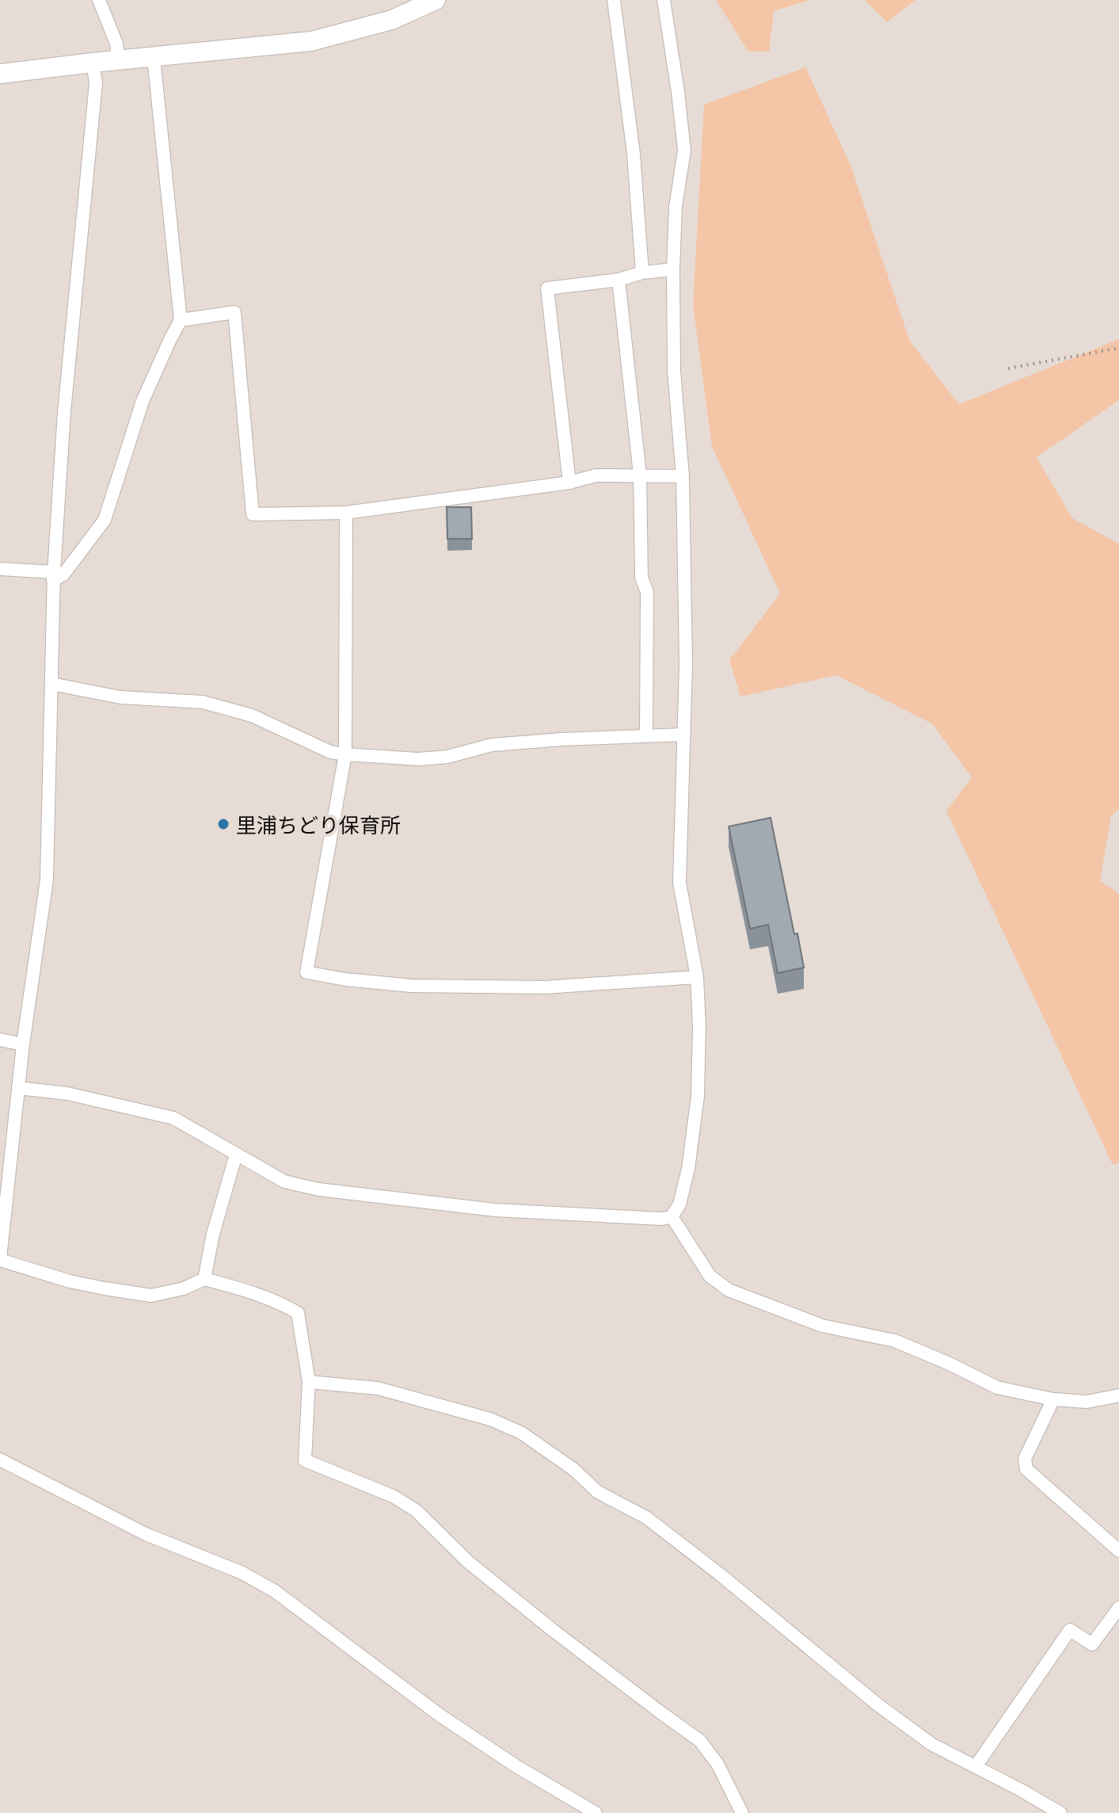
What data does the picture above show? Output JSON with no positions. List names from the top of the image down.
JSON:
{
  "places": ["里浦ちどり保育所"]
}
